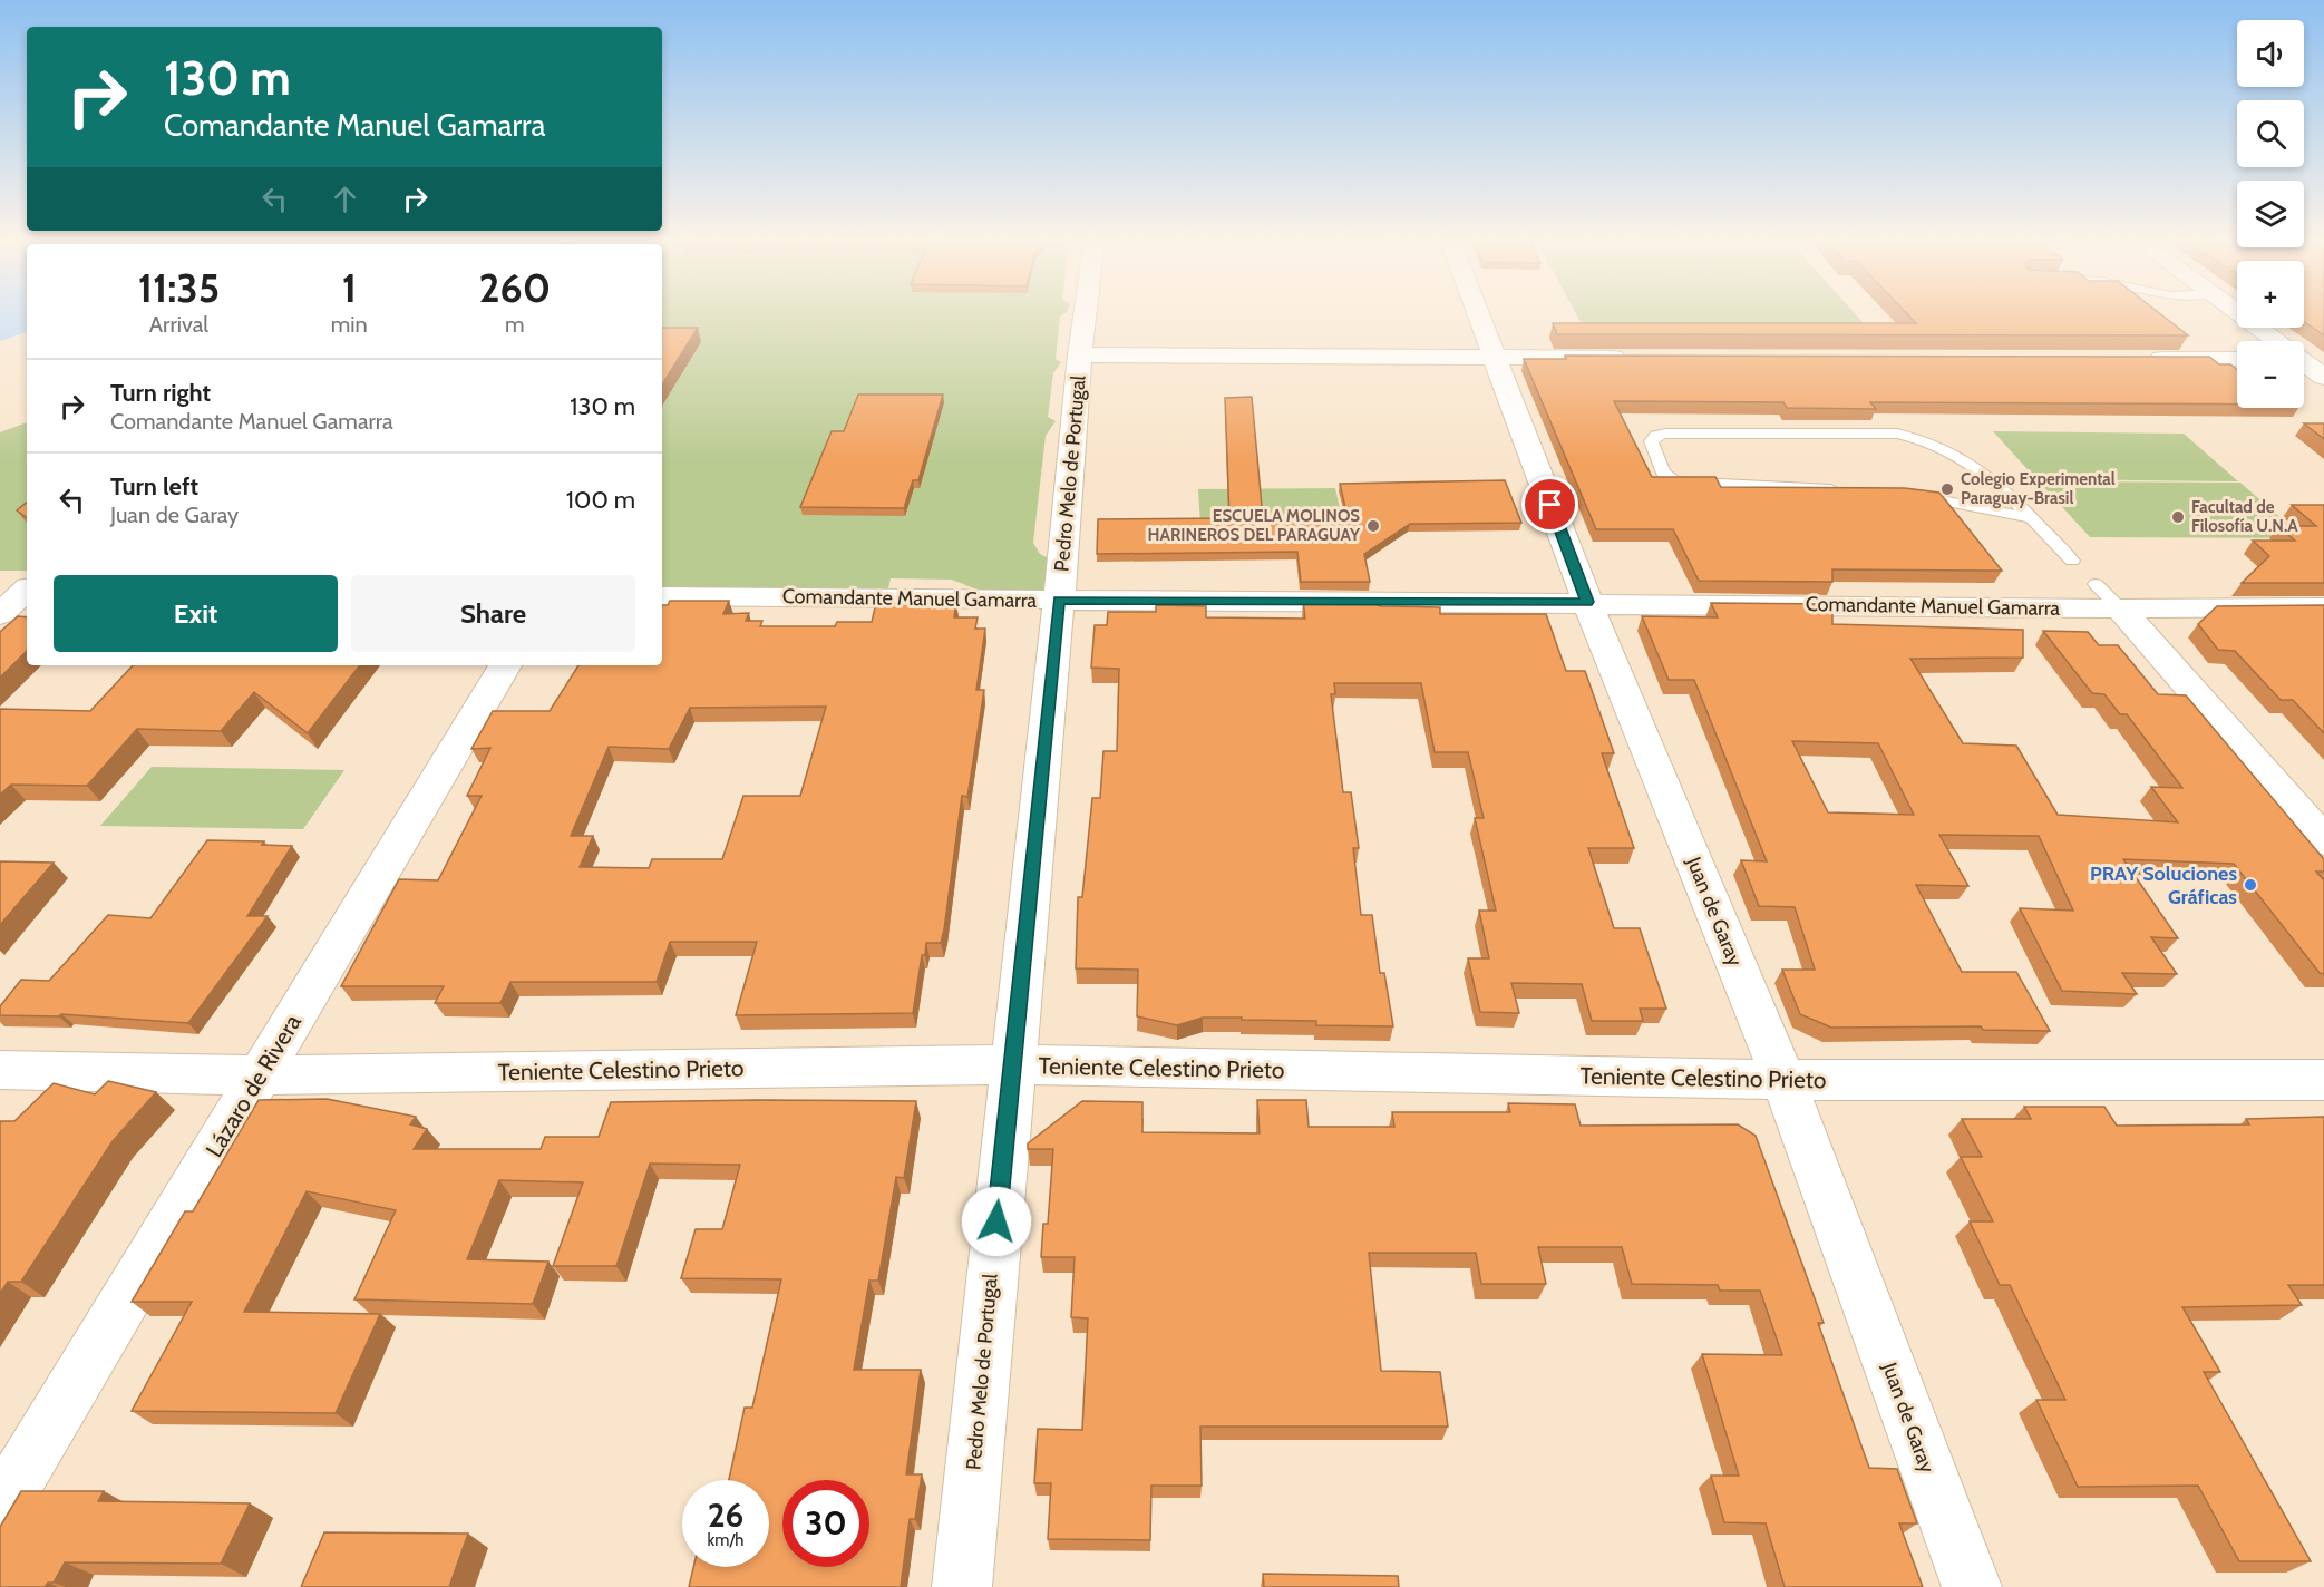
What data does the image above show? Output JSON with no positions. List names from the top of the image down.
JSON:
{
  "streets": {
    "street": [
      "Pedro Melo de Portugal",
      "Comandante Manuel Gamarra",
      "Juan de Garay",
      "Teniente Celestino Prieto",
      "Lázaro de Rivera"
    ]
  },
  "crossings": [
    ["Pedro Melo de Portugal", "Comandante Manuel Gamarra"],
    ["Pedro Melo de Portugal", "Teniente Celestino Prieto"],
    ["Comandante Manuel Gamarra", "Juan de Garay"],
    ["Juan de Garay", "Teniente Celestino Prieto"],
    ["Teniente Celestino Prieto", "Lázaro de Rivera"]
  ],
  "places": [
    "Colegio Experimental Paraguay-Brasil",
    "Facultad de Filosofía U.N.A",
    "ESCUELA MOLINOS HARINEROS DEL PARAGUAY",
    "PRAY Soluciones Gráficas"
  ],
  "page": {
    "map_buttons": ["+", "−"],
    "turn": ["130 m", "Comandante Manuel Gamarra"],
    "eta": [
      "11:35",
      "Arrival",
      "1",
      "min",
      "260",
      "m"
    ],
    "list": [
      {
        "name": "Turn right",
        "note": "Comandante Manuel Gamarra",
        "value": "130 m"
      },
      {
        "name": "Turn left",
        "note": "Juan de Garay",
        "value": "100 m"
      }
    ],
    "buttons": ["Exit", "Share"],
    "speed": "26 km/h",
    "limit": "30"
  }
}
